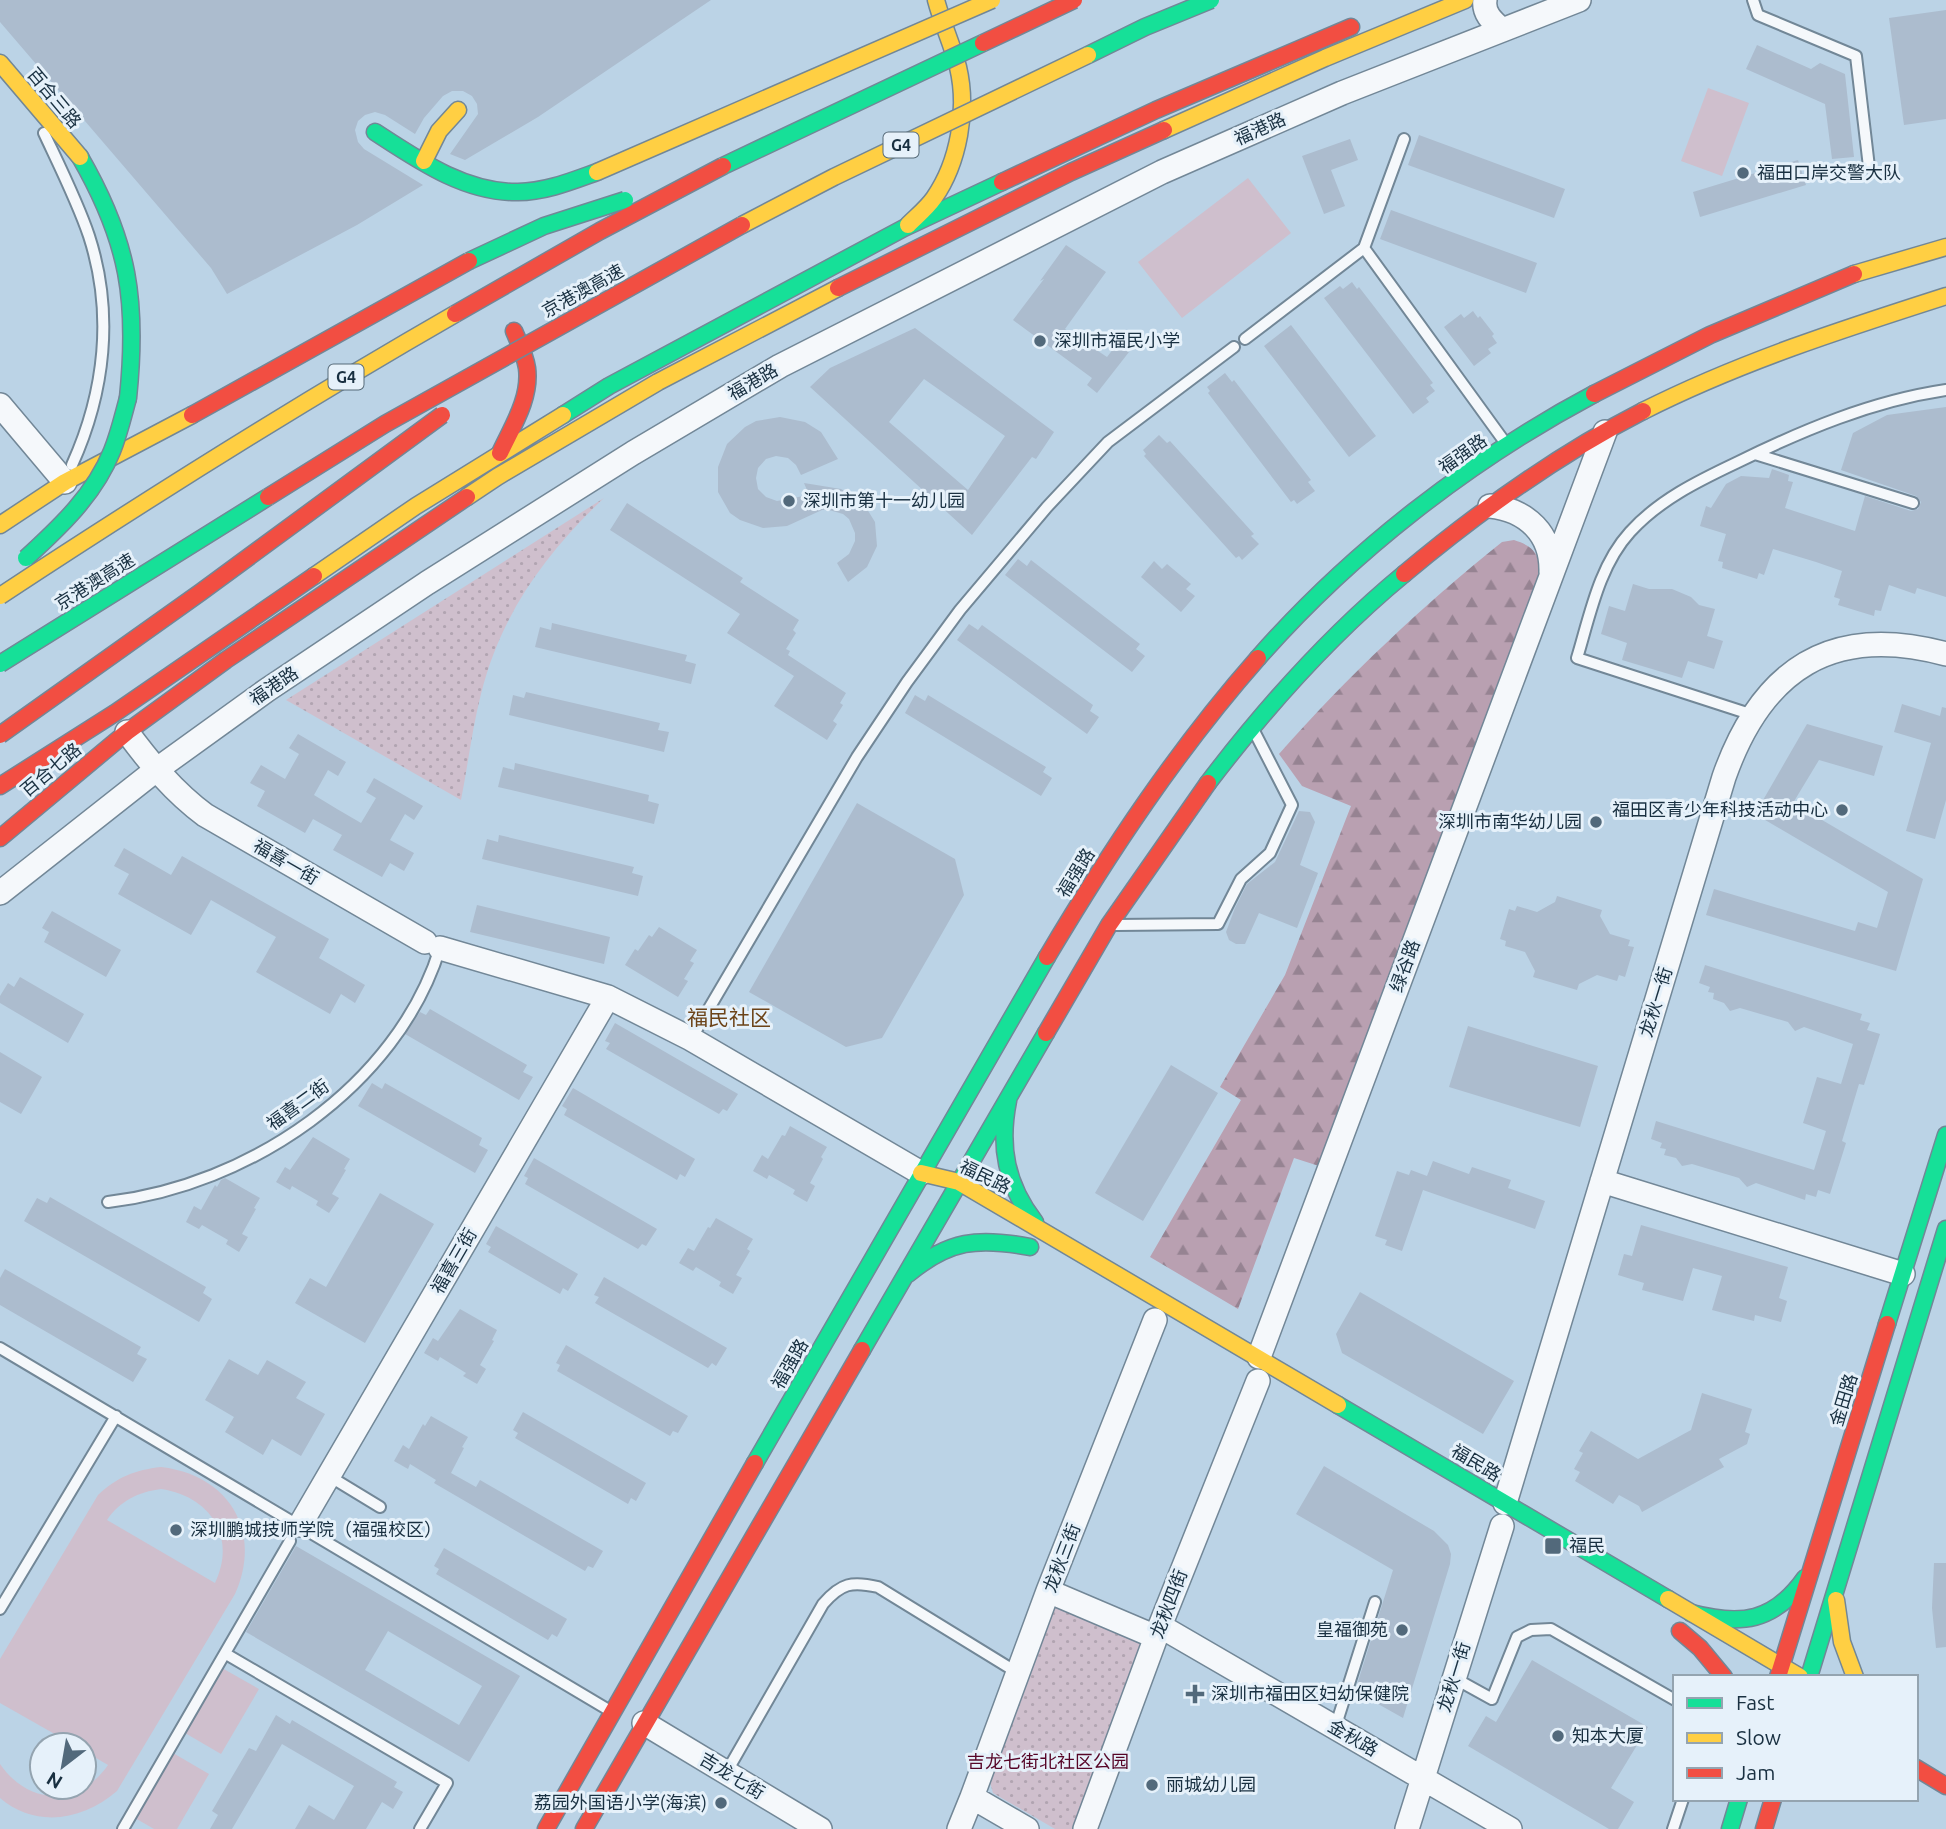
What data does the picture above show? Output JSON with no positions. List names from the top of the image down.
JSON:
{
  "streets": {
    "main road": [
      "百合三路",
      "G4",
      "京港澳高速",
      "福强路",
      "百合七路",
      "福民路",
      "金田路"
    ],
    "street": [
      "福港路",
      "福喜一街",
      "绿谷路",
      "龙秋一街",
      "福喜三街",
      "龙秋三街",
      "龙秋四街",
      "金秋路",
      "吉龙七街"
    ],
    "lane": ["福喜二街"]
  },
  "crossings": [
    ["福港路", "福喜一街"],
    ["福强路", "福喜一街"],
    ["福强路", "福民路"],
    ["百合七路", "福喜一街"],
    ["福喜一街", "福喜二街"],
    ["福喜一街", "福民路"],
    ["福喜一街", "福喜三街"],
    ["绿谷路", "福民路"],
    ["绿谷路", "龙秋四街"],
    ["龙秋一街", "福民路"],
    ["龙秋一街", "金秋路"],
    ["福民路", "金田路"],
    ["福民路", "龙秋四街"],
    ["龙秋三街", "金秋路"],
    ["龙秋四街", "金秋路"]
  ],
  "districts": ["福民社区"],
  "parks": ["吉龙七街北社区公园"],
  "places": {
    "other": [
      "福田口岸交警大队",
      "深圳市福民小学",
      "深圳市第十一幼儿园",
      "福田区青少年科技活动中心",
      "深圳市南华幼儿园",
      "深圳鹏城技师学院（福强校区）",
      "皇福御苑",
      "知本大厦",
      "丽城幼儿园",
      "荔园外国语小学(海滨)"
    ],
    "transit": ["福民"],
    "health": ["深圳市福田区妇幼保健院"]
  },
  "legend": ["Fast", "Slow", "Jam"],
  "north": "bottom left"
}
